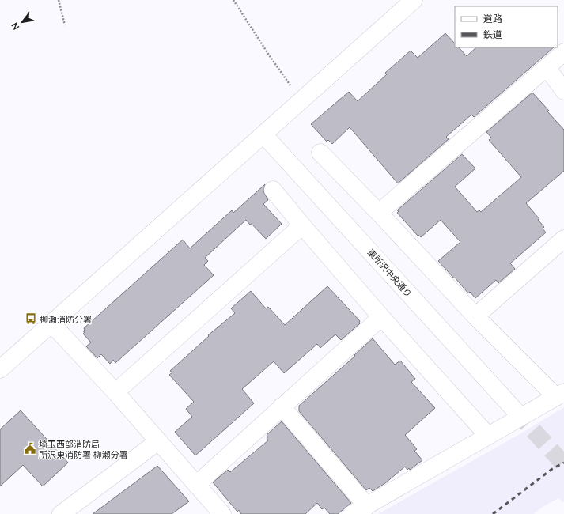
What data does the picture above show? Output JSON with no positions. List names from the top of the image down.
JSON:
{
  "streets": {
    "street": ["東所沢中央通り"]
  },
  "places": {
    "bus stop": ["柳瀬消防分署"],
    "public building": ["埼玉西部消防局 所沢東消防署 柳瀬分署"]
  },
  "legend": ["道路", "鉄道"],
  "north": "bottom left"
}
